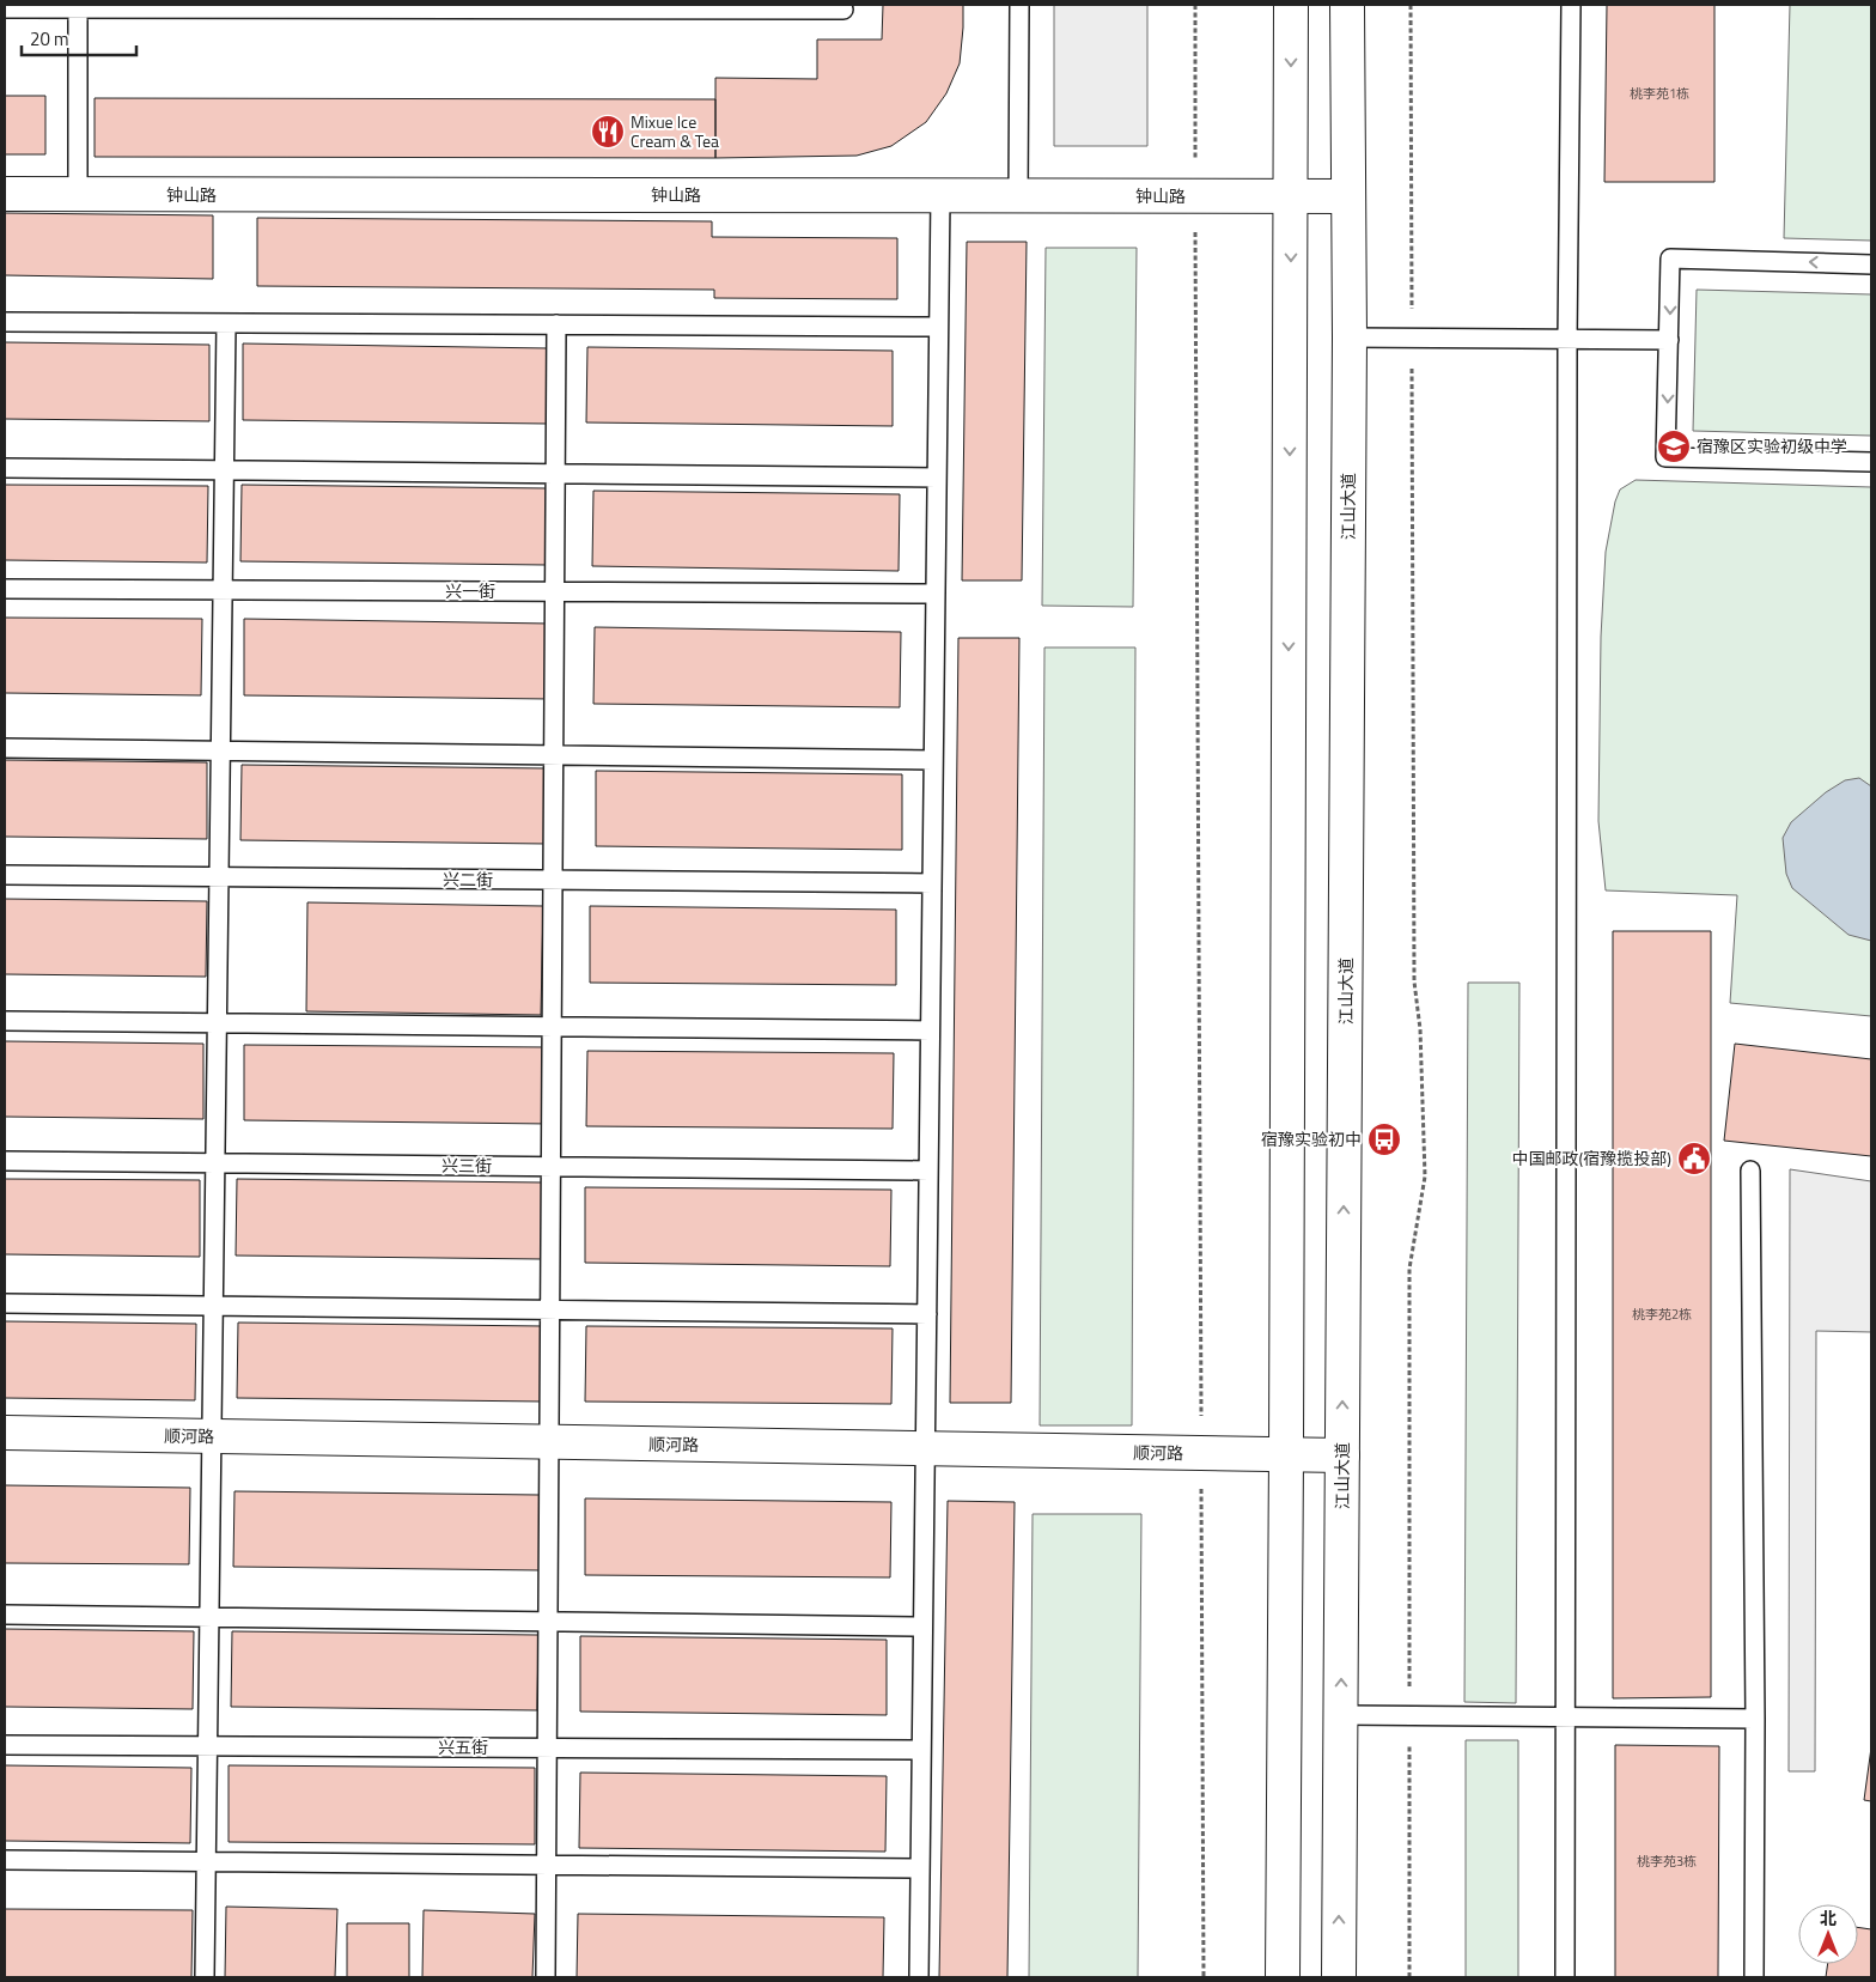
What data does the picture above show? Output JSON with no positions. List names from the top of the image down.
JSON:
{
  "streets": {
    "main road": ["钟山路", "江山大道", "顺河路"],
    "lane": [
      "兴一街",
      "兴二街",
      "兴三街",
      "兴五街"
    ]
  },
  "crossings": [
    ["钟山路", "江山大道"],
    ["江山大道", "顺河路"]
  ],
  "places": {
    "restaurant": ["Mixue Ice Cream & Tea"],
    "school or university": ["宿豫区实验初级中学"],
    "bus stop": ["宿豫实验初中"],
    "public building": ["中国邮政(宿豫揽投部)"]
  },
  "house_numbers": ["桃李苑1栋", "桃李苑2栋", "桃李苑3栋"],
  "scale_bar": "20 m",
  "north": "top"
}
